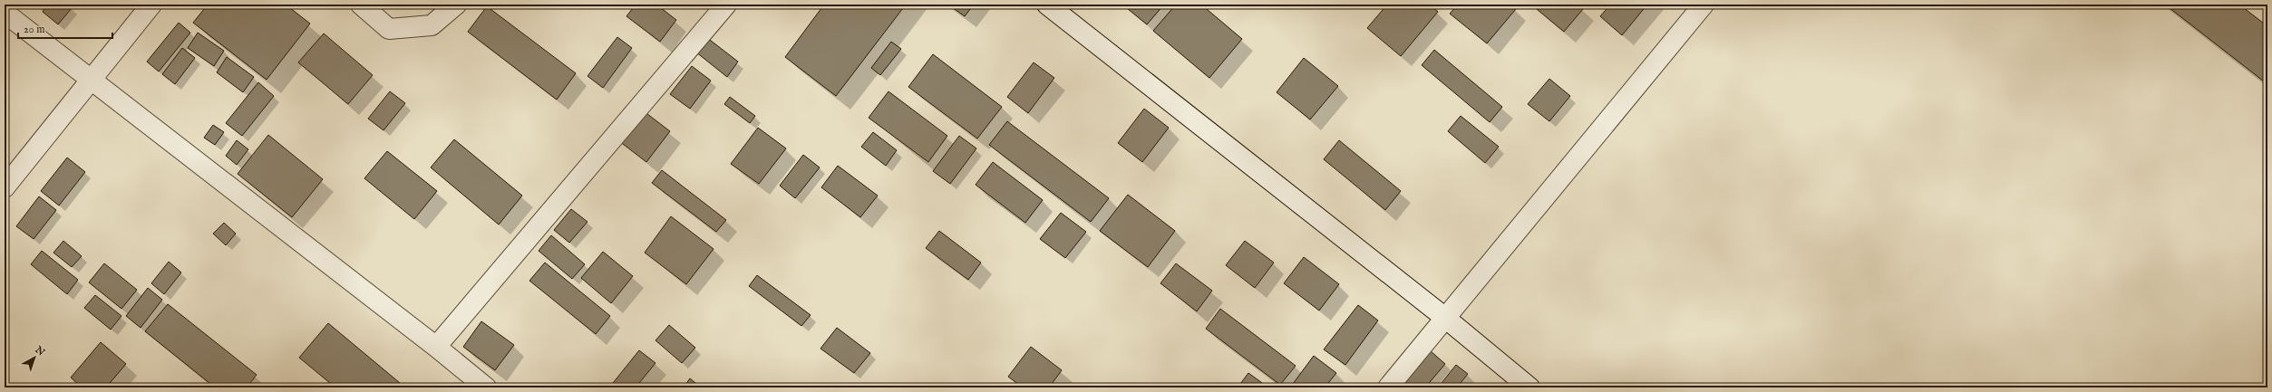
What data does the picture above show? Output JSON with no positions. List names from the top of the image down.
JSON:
{
  "scale_bar": "20 m",
  "north": "top right"
}
